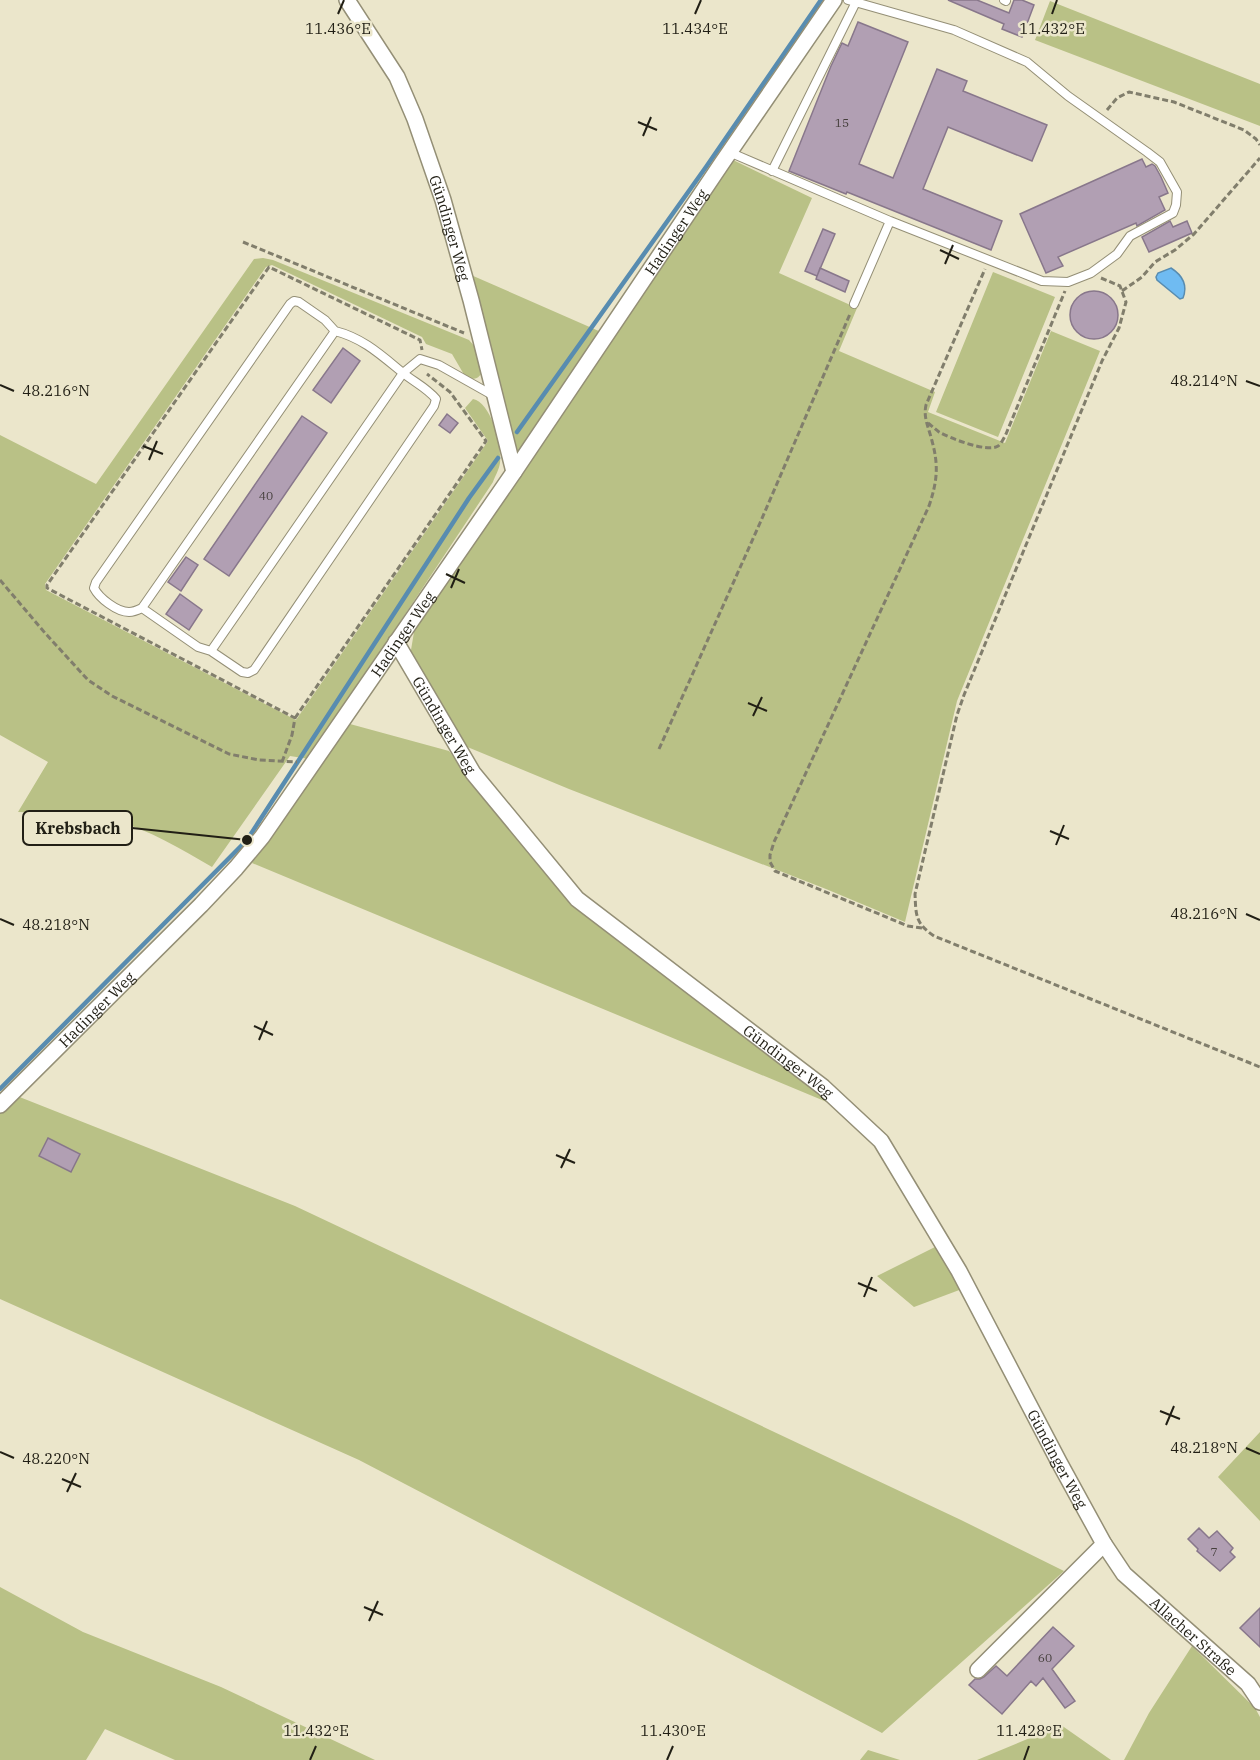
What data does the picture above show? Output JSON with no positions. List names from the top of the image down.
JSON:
{
  "streets": {
    "street": ["Gündinger Weg", "Hadinger Weg", "Allacher Straße"]
  },
  "crossings": [
    ["Gündinger Weg", "Hadinger Weg"],
    ["Gündinger Weg", "Allacher Straße"]
  ],
  "places": ["Krebsbach"],
  "house_numbers": [
    "15",
    "40",
    "7",
    "60"
  ],
  "coordinates": [
    "11.436°E",
    "11.432°E",
    "11.434°E",
    "48.214°N",
    "48.216°N",
    "48.218°N",
    "48.220°N",
    "11.430°E",
    "11.428°E"
  ]
}
